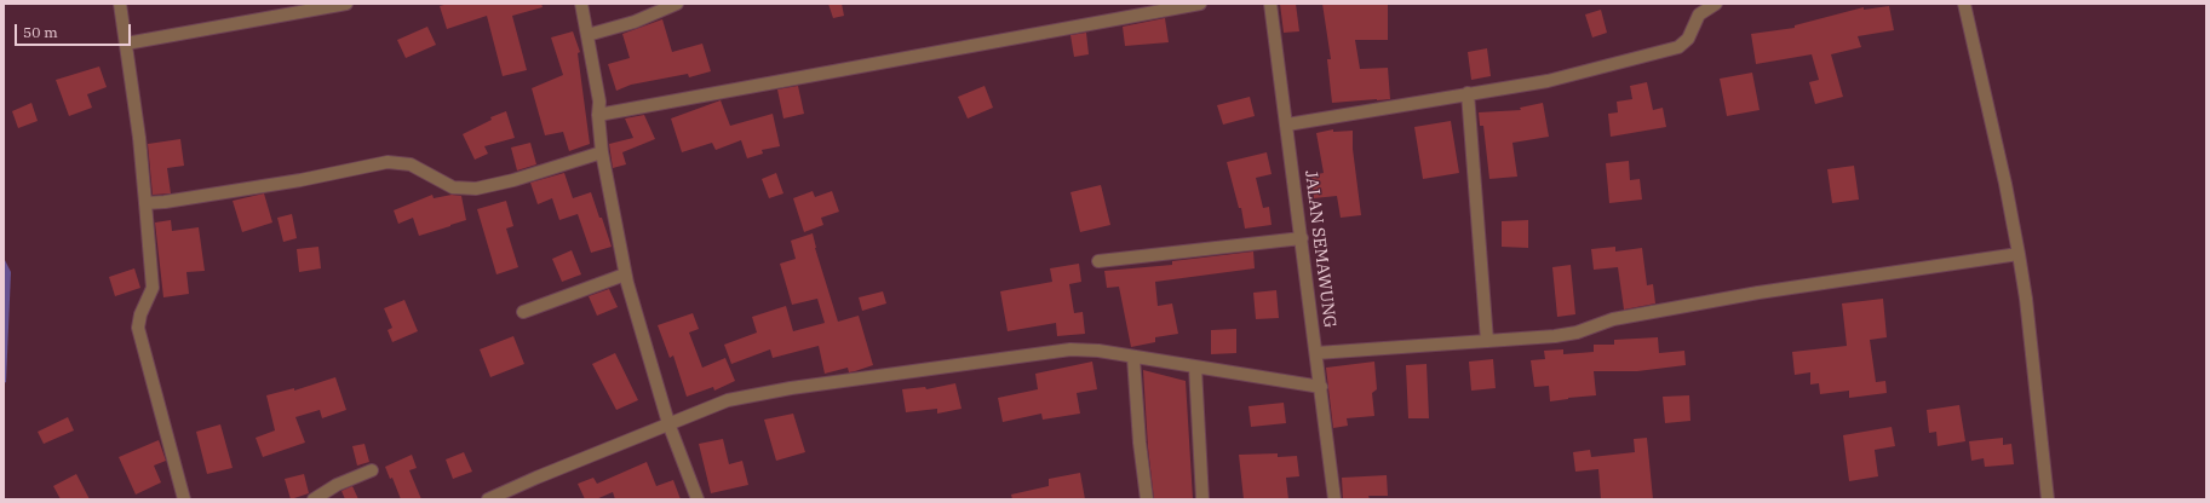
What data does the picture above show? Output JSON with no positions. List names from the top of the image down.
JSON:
{
  "streets": {
    "street": ["JALAN SEMAWUNG"]
  },
  "scale_bar": "50 m"
}
